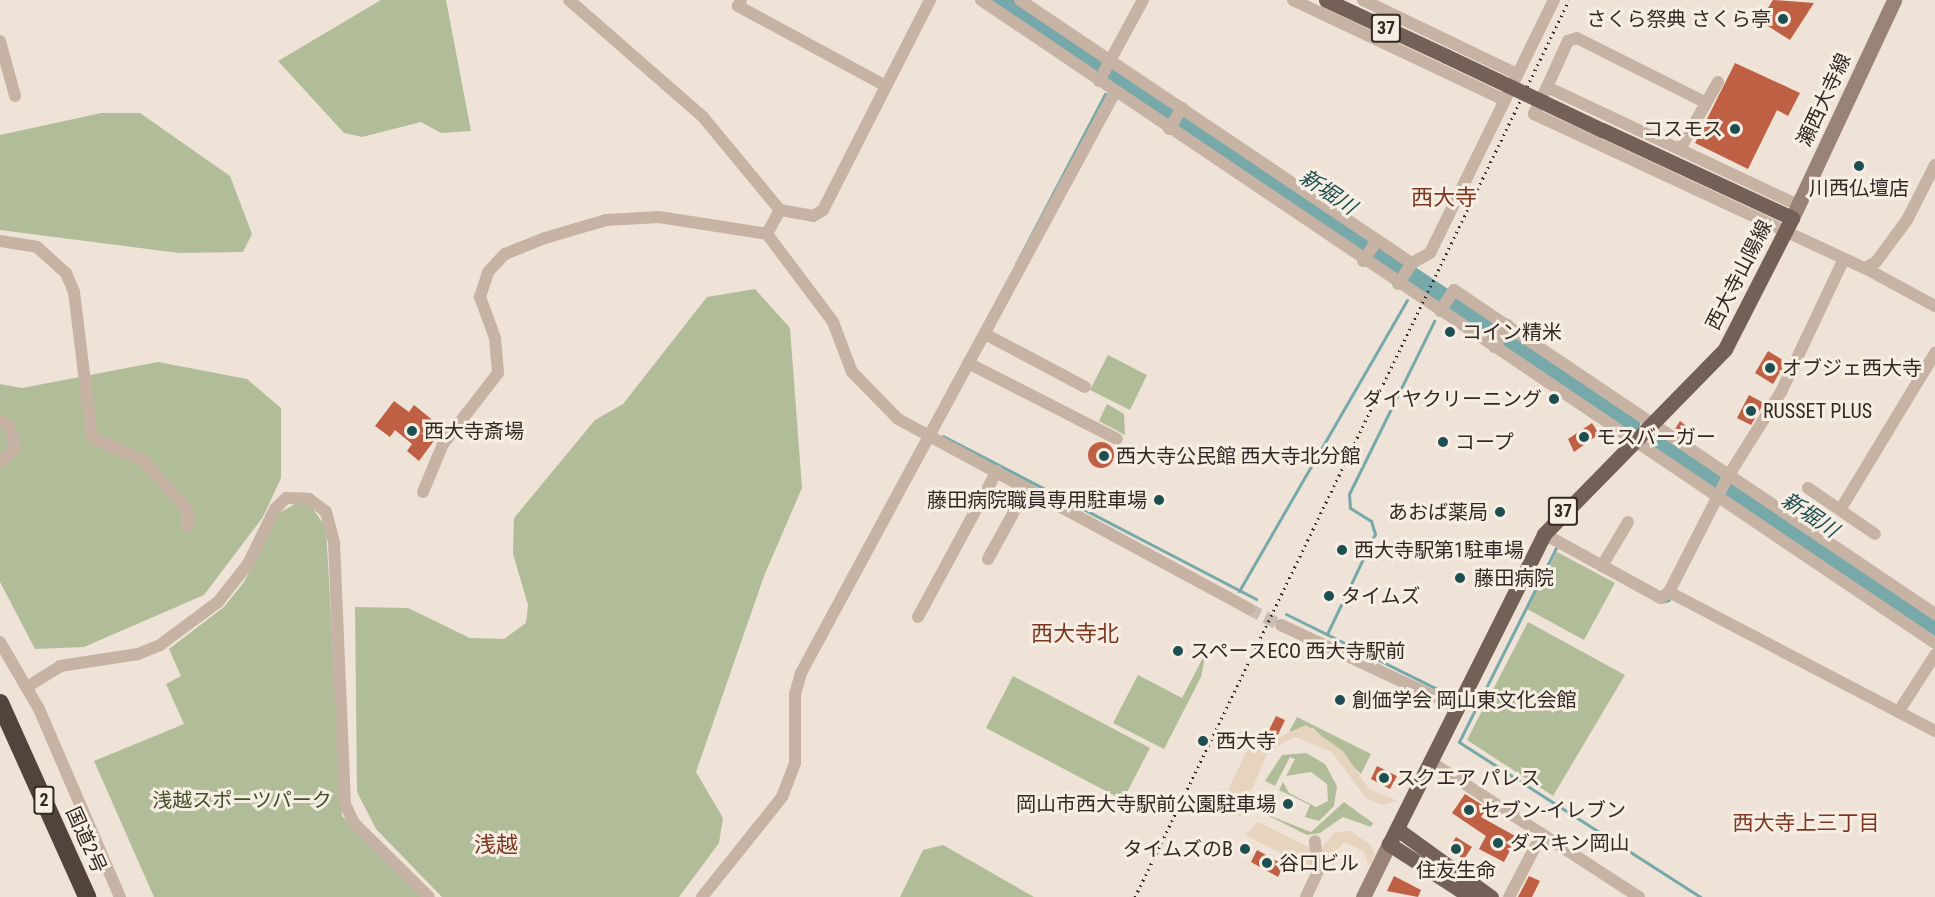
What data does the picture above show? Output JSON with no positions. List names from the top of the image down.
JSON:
{
  "streets": {
    "highway": ["2", "国道2号"],
    "main road": ["37", "瀬西大寺線", "西大寺山陽線"]
  },
  "crossings": [
    ["瀬西大寺線", "西大寺山陽線"]
  ],
  "districts": [
    "西大寺",
    "西大寺北",
    "西大寺上三丁目",
    "浅越"
  ],
  "water": ["新堀川"],
  "parks": ["浅越スポーツパーク"],
  "places": [
    "さくら祭典 さくら亭",
    "コスモス",
    "川西仏壇店",
    "コイン精米",
    "オブジェ西大寺",
    "ダイヤクリーニング",
    "RUSSET PLUS",
    "西大寺斎場",
    "モスバーガー",
    "コープ",
    "西大寺公民館 西大寺北分館",
    "藤田病院職員専用駐車場",
    "あおば薬局",
    "西大寺駅第1駐車場",
    "藤田病院",
    "タイムズ",
    "スペースECO 西大寺駅前",
    "創価学会 岡山東文化会館",
    "西大寺",
    "スクエア パレス",
    "岡山市西大寺駅前公園駐車場",
    "セブン-イレブン",
    "ダスキン岡山",
    "タイムズのB",
    "住友生命",
    "谷口ビル"
  ]
}
